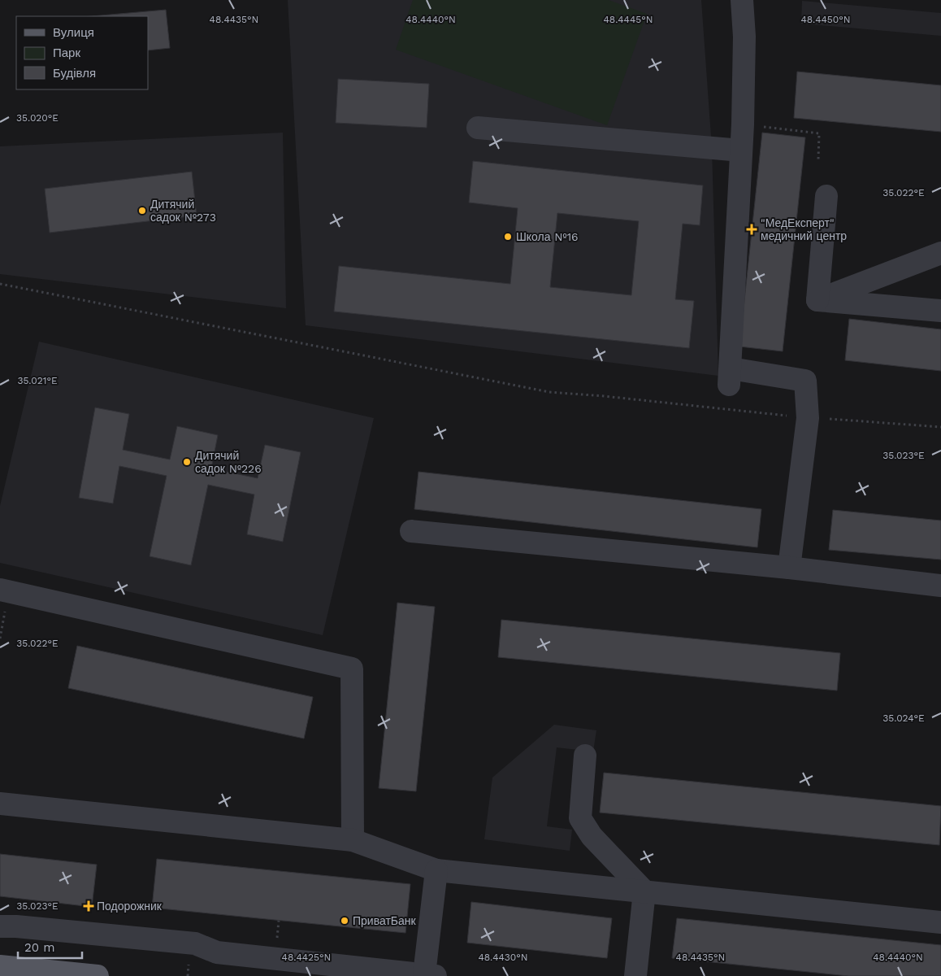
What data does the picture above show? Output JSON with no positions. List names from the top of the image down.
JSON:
{
  "places": {
    "other": [
      "Дитячий садок №273",
      "Школа №16",
      "Дитячий садок №226",
      "ПриватБанк"
    ],
    "health": ["\"МедЕксперт\" медичний центр", "Подорожник"]
  },
  "legend": ["Вулиця", "Парк", "Будівля"],
  "scale_bar": "20 m",
  "coordinates": [
    "48.4435°N",
    "48.4440°N",
    "48.4445°N",
    "48.4450°N",
    "35.020°E",
    "35.022°E",
    "35.021°E",
    "35.023°E",
    "35.024°E",
    "48.4425°N",
    "48.4430°N"
  ]
}
